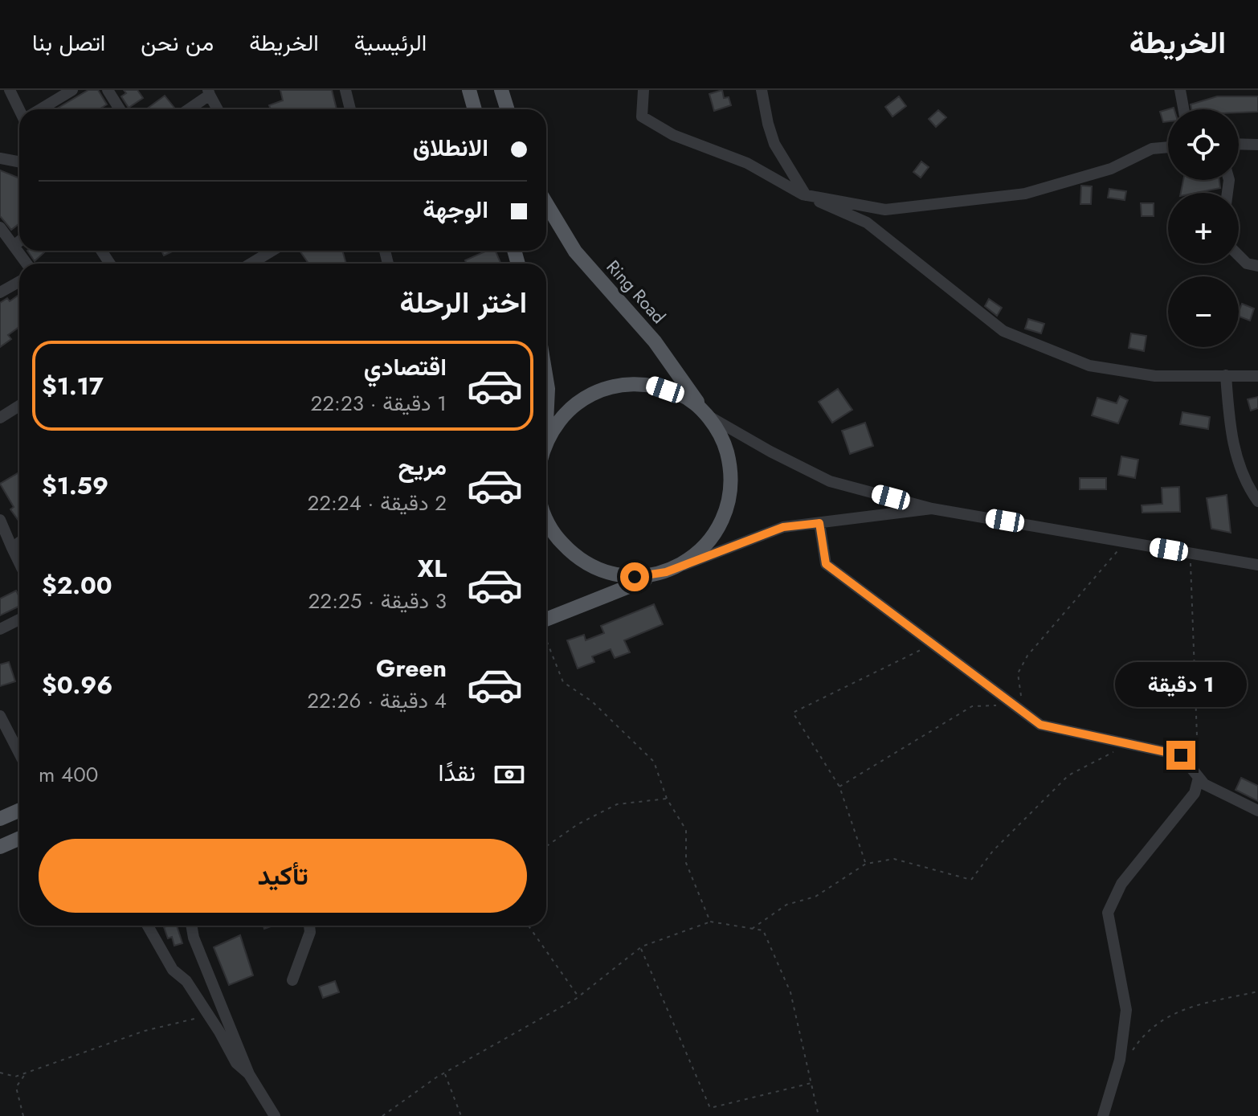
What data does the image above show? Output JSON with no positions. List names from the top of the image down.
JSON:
{
  "streets": {
    "main road": ["Ring Road"]
  },
  "page": {
    "header": "الخريطة",
    "nav": [
      "الرئيسية",
      "الخريطة",
      "من نحن",
      "اتصل بنا"
    ],
    "map_buttons": ["+", "−"],
    "banner": ["الانطلاق", "الوجهة"],
    "heading": "اختر الرحلة",
    "list": [
      {
        "name": "اقتصادي",
        "note": "1 دقيقة · 22:23",
        "value": "$1.17"
      },
      {
        "name": "مريح",
        "note": "2 دقيقة · 22:24",
        "value": "$1.59"
      },
      {
        "name": "XL",
        "note": "3 دقيقة · 22:25",
        "value": "$2.00"
      },
      {
        "name": "Green",
        "note": "4 دقيقة · 22:26",
        "value": "$0.96"
      }
    ],
    "bubble": "1 دقيقة",
    "pay": ["نقدًا", "400 m"],
    "buttons": "تأكيد"
  }
}
